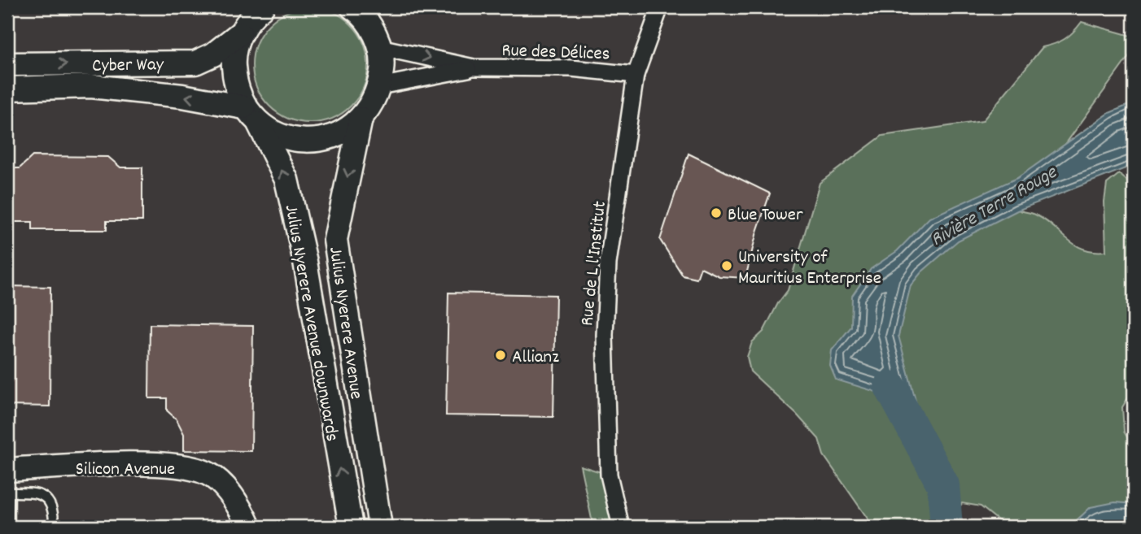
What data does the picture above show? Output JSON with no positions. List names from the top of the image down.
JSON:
{
  "streets": {
    "main road": [
      "Cyber Way",
      "Julius Nyerere Avenue downwards",
      "Julius Nyerere Avenue",
      "Silicon Avenue"
    ],
    "street": ["Rue des Délices", "Rue de L l'Institut"]
  },
  "crossings": [
    ["Rue des Délices", "Rue de L l'Institut"],
    ["Cyber Way", "Julius Nyerere Avenue downwards"],
    ["Cyber Way", "Julius Nyerere Avenue"]
  ],
  "one_way": ["Julius Nyerere Avenue downwards", "Julius Nyerere Avenue"],
  "water": ["Rivière Terre Rouge"],
  "places": ["Blue Tower", "University of Mauritius Enterprise", "Allianz"]
}
